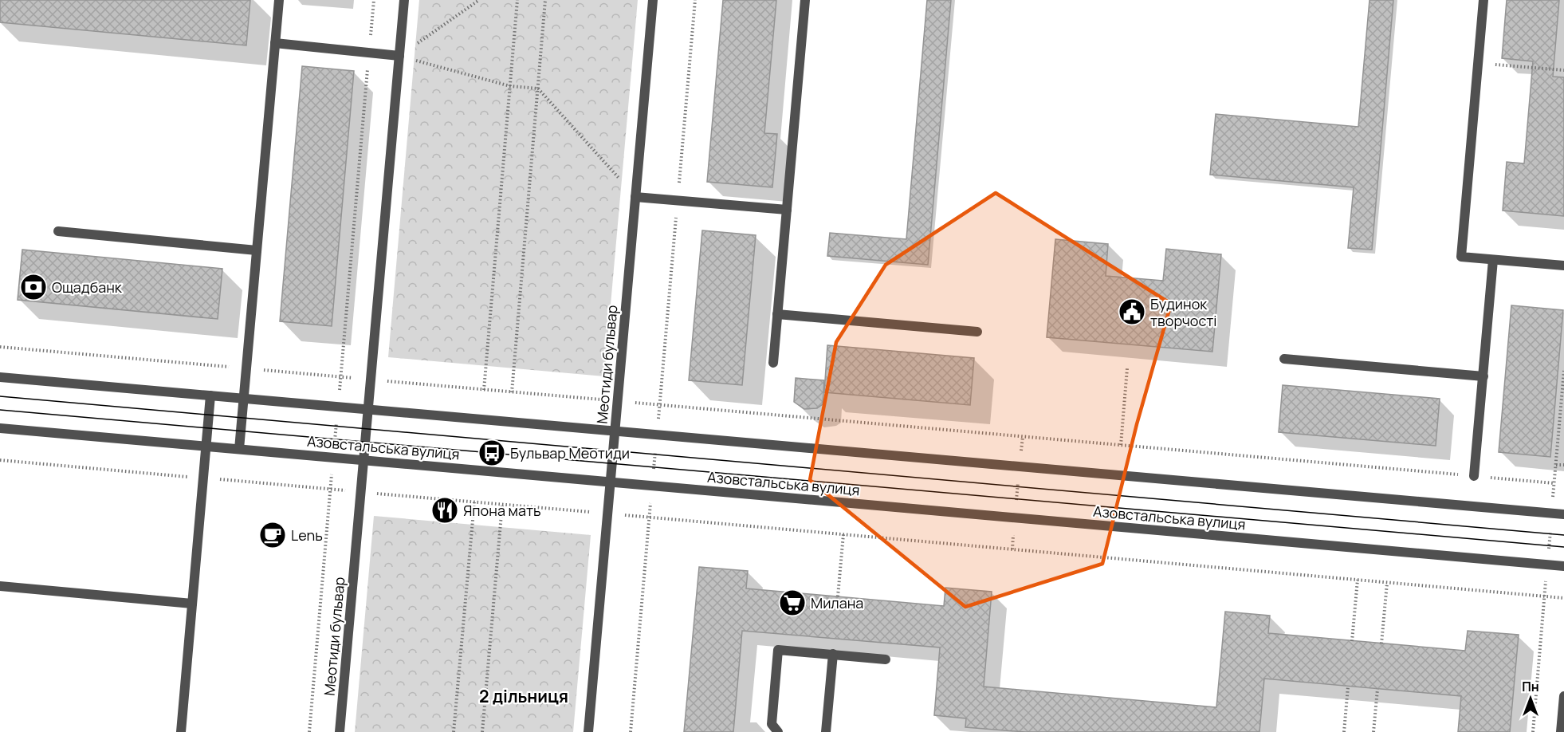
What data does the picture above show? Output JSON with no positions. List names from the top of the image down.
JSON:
{
  "streets": {
    "street": ["Меотиди бульвар", "Азовстальська вулиця"]
  },
  "crossings": [
    ["Меотиди бульвар", "Азовстальська вулиця"]
  ],
  "districts": ["2 дільниця"],
  "places": {
    "bank": ["Ощадбанк"],
    "public building": ["Будинок творчості"],
    "bus stop": ["Бульвар Меотиди"],
    "restaurant": ["Япона мать"],
    "cafe": ["Lenь"],
    "supermarket": ["Милана"]
  },
  "north": "top"
}
